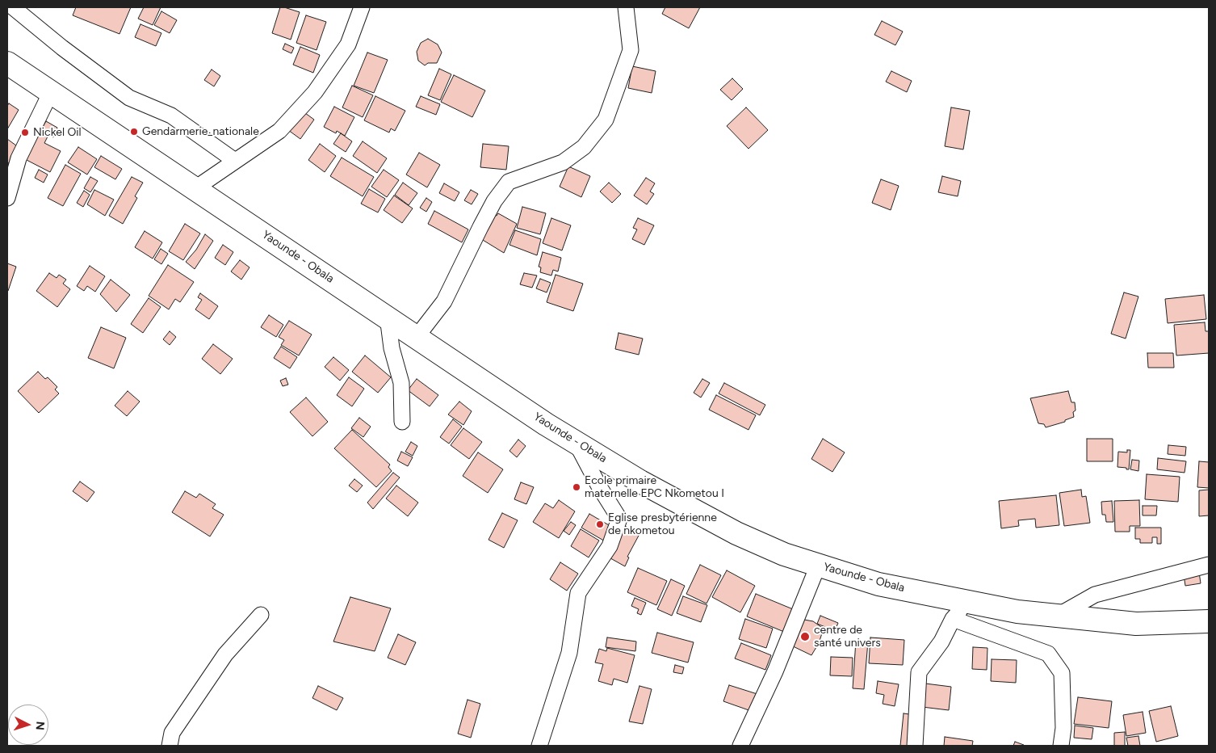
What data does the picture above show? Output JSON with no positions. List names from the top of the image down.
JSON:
{
  "streets": {
    "highway": ["Yaounde - Obala"]
  },
  "places": [
    "Gendarmerie_nationale",
    "Nickel Oil",
    "Ecole primaire maternelle EPC Nkometou I",
    "Eglise presbytérienne de nkometou",
    "centre de santé univers"
  ],
  "north": "right"
}
